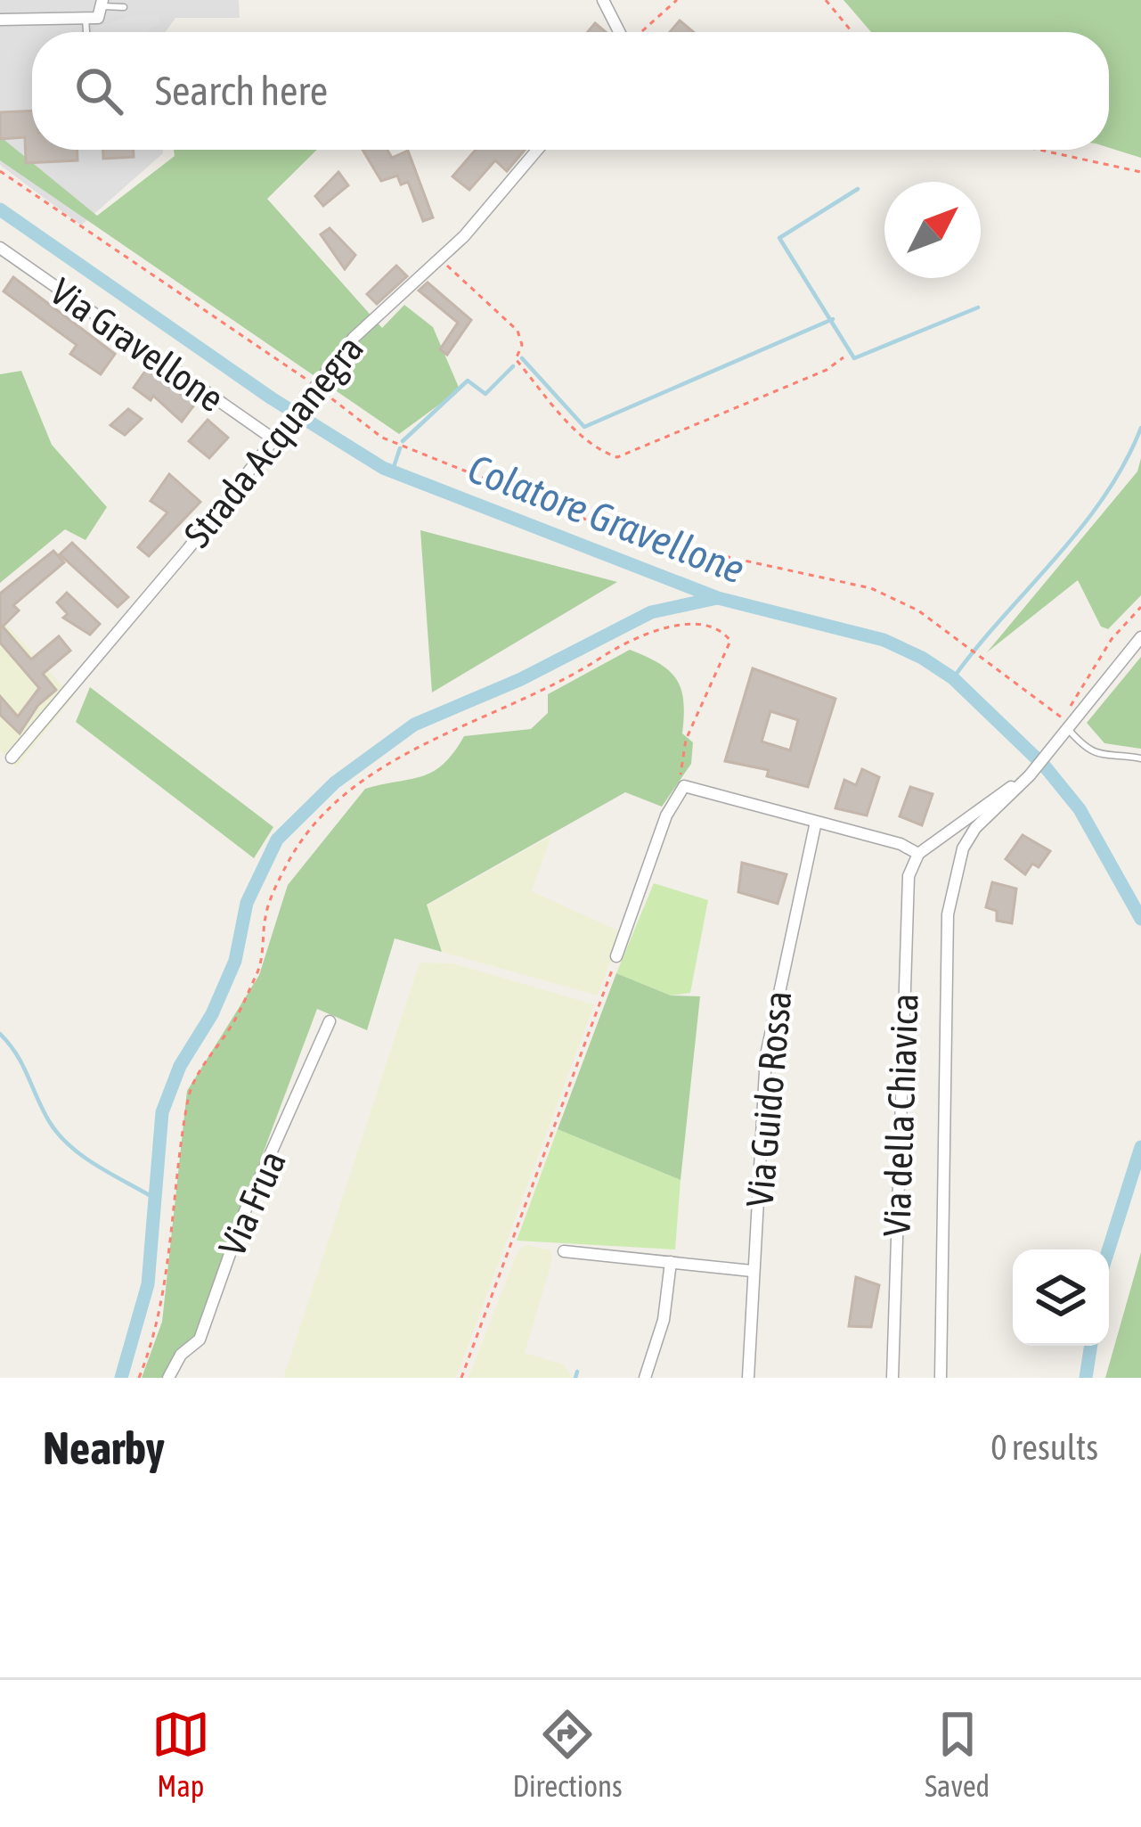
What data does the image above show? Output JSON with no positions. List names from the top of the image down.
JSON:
{
  "streets": {
    "street": [
      "Via Gravellone",
      "Strada Acquanegra",
      "Via Guido Rossa",
      "Via della Chiavica",
      "Via Frua"
    ]
  },
  "crossings": [
    ["Via Gravellone", "Strada Acquanegra"]
  ],
  "water": ["Colatore Gravellone"],
  "north": "top right",
  "page": {
    "search": "Search here",
    "heading": ["Nearby", "0 results"],
    "nav": ["Map", "Directions", "Saved"]
  }
}
